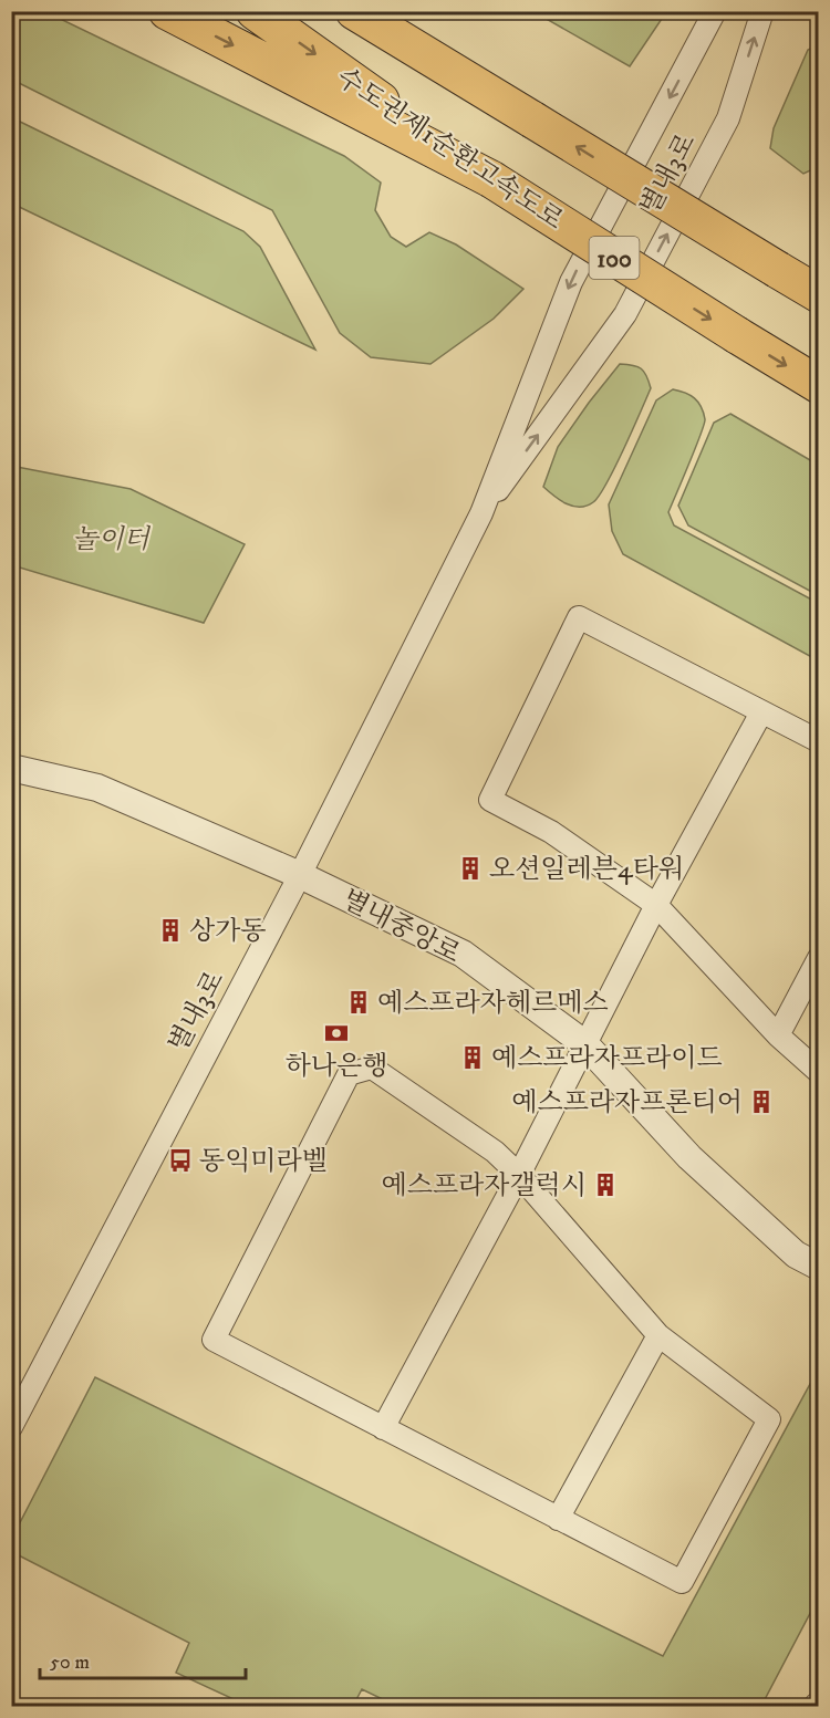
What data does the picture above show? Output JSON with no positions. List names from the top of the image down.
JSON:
{
  "streets": {
    "highway": ["수도권제1순환고속도로", "100"],
    "street": ["별내3로", "별내중앙로"]
  },
  "crossings": [
    ["별내3로", "별내중앙로"]
  ],
  "parks": ["놀이터"],
  "places": {
    "building": [
      "오션일레븐4타워",
      "상가동",
      "예스프라자헤르메스",
      "예스프라자프라이드",
      "예스프라자프론티어",
      "예스프라자갤럭시"
    ],
    "bank": ["하나은행"],
    "bus stop": ["동익미라벨"]
  },
  "scale_bar": "50 m"
}
